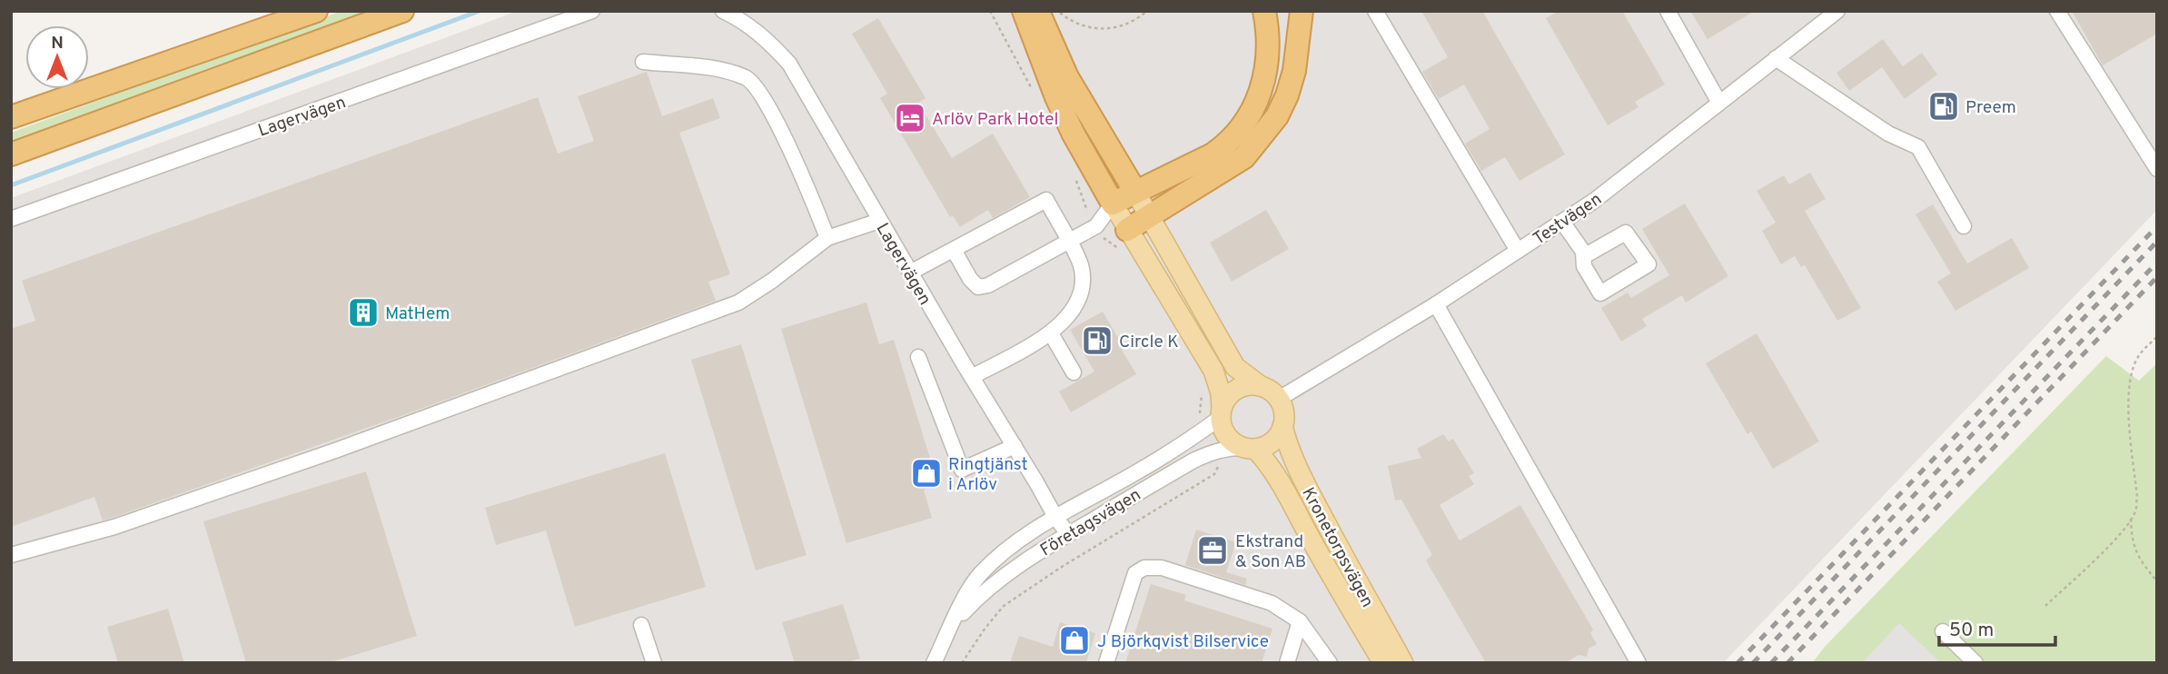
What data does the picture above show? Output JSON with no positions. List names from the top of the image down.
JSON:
{
  "streets": {
    "main road": ["Kronetorpsvägen"],
    "street": ["Lagervägen", "Testvägen", "Företagsvägen"]
  },
  "crossings": [
    ["Lagervägen", "Företagsvägen"],
    ["Testvägen", "Företagsvägen"],
    ["Testvägen", "Kronetorpsvägen"],
    ["Företagsvägen", "Kronetorpsvägen"]
  ],
  "places": {
    "fuel station": ["Preem", "Circle K"],
    "hotel": ["Arlöv Park Hotel"],
    "building": ["MatHem"],
    "shop": ["Ringtjänst i Arlöv", "J Björkqvist Bilservice"],
    "office": ["Ekstrand & Son AB"]
  },
  "scale_bar": "50 m",
  "north": "top"
}
